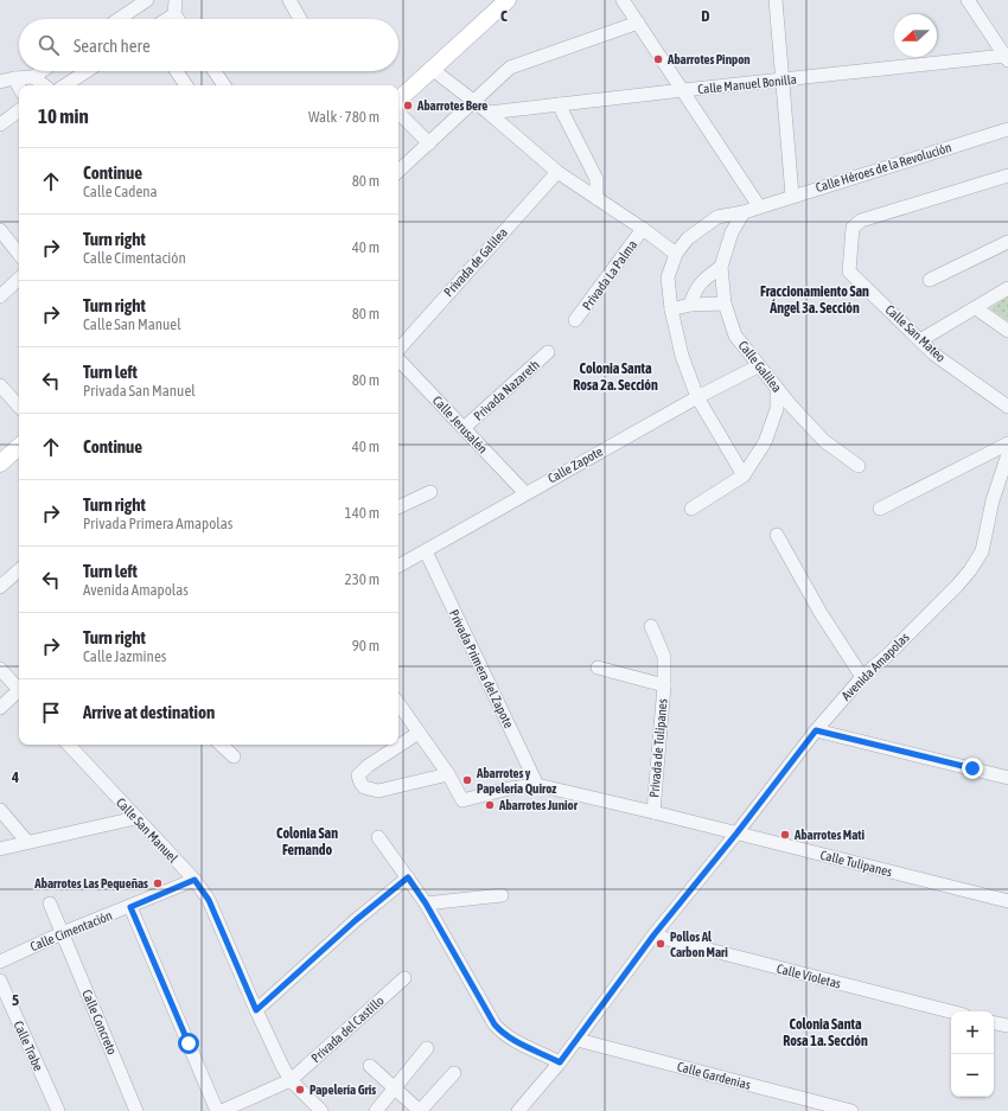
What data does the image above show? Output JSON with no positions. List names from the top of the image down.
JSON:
{
  "streets": {
    "street": [
      "Calle Manuel Bonilla",
      "Calle Héroes de la Revolución",
      "Privada de Galilea",
      "Privada La Palma",
      "Calle San Mateo",
      "Calle Galilea",
      "Privada Nazareth",
      "Calle Jerusalén",
      "Calle Zapote",
      "Avenida Amapolas",
      "Privada Primera del Zapote",
      "Privada de Tulipanes",
      "Calle San Manuel",
      "Calle Tulipanes",
      "Calle Cimentación",
      "Calle Violetas",
      "Calle Concreto",
      "Privada del Castillo",
      "Calle Trabe",
      "Calle Gardenias"
    ]
  },
  "crossings": [
    ["Calle Galilea", "Calle Zapote"],
    ["Privada Nazareth", "Calle Jerusalén"],
    ["Calle Jerusalén", "Calle Zapote"],
    ["Calle Zapote", "Privada Primera del Zapote"],
    ["Avenida Amapolas", "Calle Tulipanes"],
    ["Avenida Amapolas", "Calle Violetas"],
    ["Avenida Amapolas", "Calle Gardenias"],
    ["Privada Primera del Zapote", "Calle Tulipanes"],
    ["Privada de Tulipanes", "Calle Tulipanes"],
    ["Calle San Manuel", "Calle Cimentación"],
    ["Calle San Manuel", "Privada del Castillo"],
    ["Calle Cimentación", "Calle Concreto"]
  ],
  "districts": [
    "Fraccionamiento San Ángel 3a. Sección",
    "Colonia Santa Rosa 2a. Sección",
    "Colonia San Fernando",
    "Colonia Santa Rosa 1a. Sección"
  ],
  "places": [
    "Abarrotes Pinpon",
    "Abarrotes Bere",
    "Abarrotes y Papeleria Quiroz",
    "Abarrotes Junior",
    "Abarrotes Mati",
    "Abarrotes Las Pequeñas",
    "Pollos Al Carbon Mari",
    "Papelería Gris"
  ],
  "north": "left",
  "page": {
    "search": "Search here",
    "heading": ["10 min", "Walk · 780 m"],
    "list": [
      ["Continue", "Calle Cadena", "80 m"],
      ["Turn right", "Calle Cimentación", "40 m"],
      ["Turn right", "Calle San Manuel", "80 m"],
      ["Turn left", "Privada San Manuel", "80 m"],
      ["Continue", "40 m"],
      ["Turn right", "Privada Primera Amapolas", "140 m"],
      ["Turn left", "Avenida Amapolas", "230 m"],
      ["Turn right", "Calle Jazmines", "90 m"],
      "Arrive at destination"
    ],
    "map_buttons": ["+", "−"]
  },
  "grid": {
    "columns": ["C", "D"],
    "rows": ["4", "5"]
  }
}
